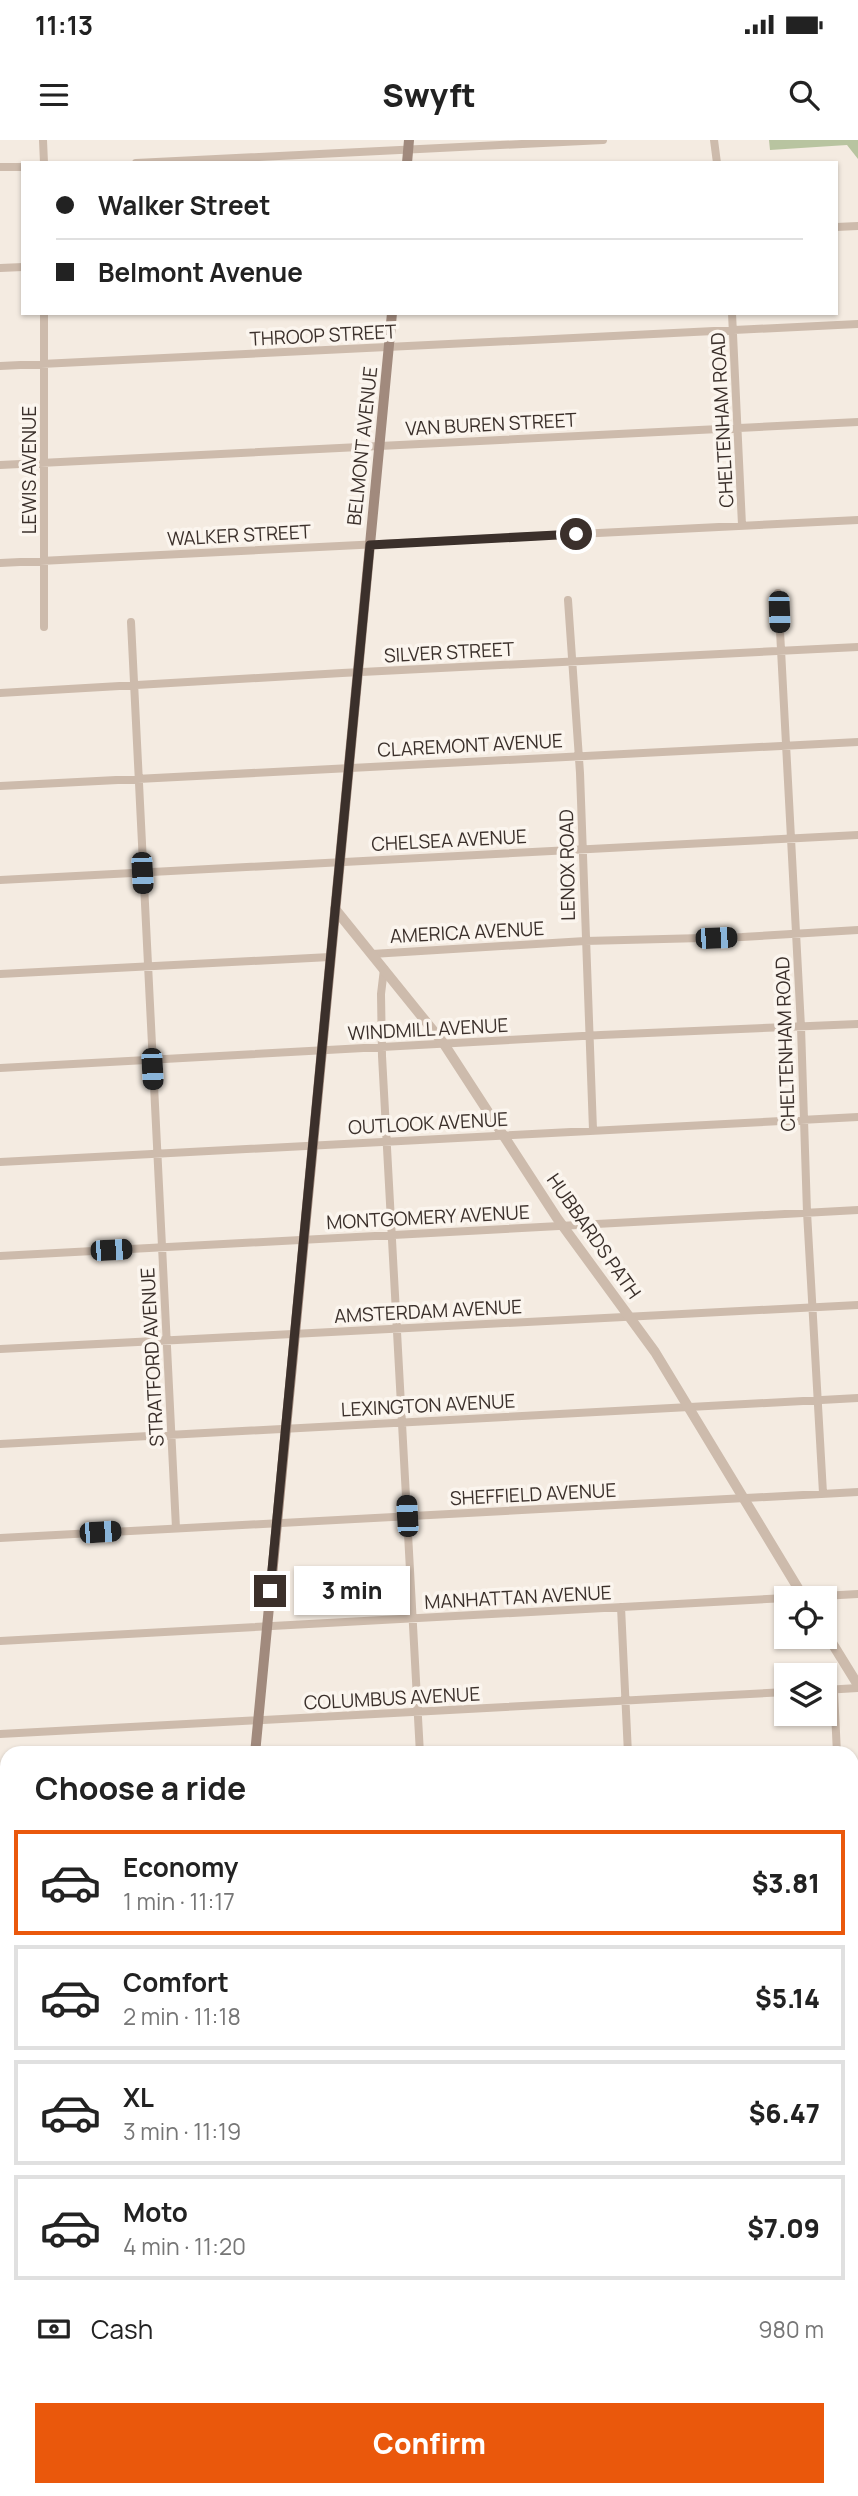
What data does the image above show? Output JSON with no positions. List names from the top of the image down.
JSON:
{
  "streets": {
    "main road": ["BELMONT AVENUE"],
    "street": [
      "THROOP STREET",
      "CHELTENHAM ROAD",
      "VAN BUREN STREET",
      "LEWIS AVENUE",
      "WALKER STREET",
      "SILVER STREET",
      "CLAREMONT AVENUE",
      "CHELSEA AVENUE",
      "LENOX ROAD",
      "AMERICA AVENUE",
      "WINDMILL AVENUE",
      "OUTLOOK AVENUE",
      "MONTGOMERY AVENUE",
      "HUBBARDS PATH",
      "AMSTERDAM AVENUE",
      "STRATFORD AVENUE",
      "LEXINGTON AVENUE",
      "SHEFFIELD AVENUE",
      "MANHATTAN AVENUE",
      "COLUMBUS AVENUE"
    ]
  },
  "crossings": [
    ["THROOP STREET", "CHELTENHAM ROAD"],
    ["THROOP STREET", "BELMONT AVENUE"],
    ["THROOP STREET", "LEWIS AVENUE"],
    ["CHELTENHAM ROAD", "VAN BUREN STREET"],
    ["CHELTENHAM ROAD", "WALKER STREET"],
    ["CHELTENHAM ROAD", "SILVER STREET"],
    ["CHELTENHAM ROAD", "CLAREMONT AVENUE"],
    ["CHELTENHAM ROAD", "CHELSEA AVENUE"],
    ["CHELTENHAM ROAD", "AMERICA AVENUE"],
    ["CHELTENHAM ROAD", "WINDMILL AVENUE"],
    ["CHELTENHAM ROAD", "OUTLOOK AVENUE"],
    ["CHELTENHAM ROAD", "MONTGOMERY AVENUE"],
    ["CHELTENHAM ROAD", "AMSTERDAM AVENUE"],
    ["CHELTENHAM ROAD", "LEXINGTON AVENUE"],
    ["CHELTENHAM ROAD", "SHEFFIELD AVENUE"],
    ["VAN BUREN STREET", "BELMONT AVENUE"],
    ["VAN BUREN STREET", "LEWIS AVENUE"],
    ["BELMONT AVENUE", "WALKER STREET"],
    ["BELMONT AVENUE", "SILVER STREET"],
    ["BELMONT AVENUE", "CLAREMONT AVENUE"],
    ["BELMONT AVENUE", "CHELSEA AVENUE"],
    ["BELMONT AVENUE", "WINDMILL AVENUE"],
    ["BELMONT AVENUE", "OUTLOOK AVENUE"],
    ["BELMONT AVENUE", "MONTGOMERY AVENUE"],
    ["BELMONT AVENUE", "HUBBARDS PATH"],
    ["BELMONT AVENUE", "AMSTERDAM AVENUE"],
    ["BELMONT AVENUE", "LEXINGTON AVENUE"],
    ["BELMONT AVENUE", "SHEFFIELD AVENUE"],
    ["BELMONT AVENUE", "MANHATTAN AVENUE"],
    ["BELMONT AVENUE", "COLUMBUS AVENUE"],
    ["LEWIS AVENUE", "WALKER STREET"],
    ["SILVER STREET", "LENOX ROAD"],
    ["CLAREMONT AVENUE", "LENOX ROAD"],
    ["CHELSEA AVENUE", "LENOX ROAD"],
    ["CHELSEA AVENUE", "STRATFORD AVENUE"],
    ["LENOX ROAD", "AMERICA AVENUE"],
    ["LENOX ROAD", "WINDMILL AVENUE"],
    ["LENOX ROAD", "OUTLOOK AVENUE"],
    ["AMERICA AVENUE", "HUBBARDS PATH"],
    ["WINDMILL AVENUE", "HUBBARDS PATH"],
    ["WINDMILL AVENUE", "STRATFORD AVENUE"],
    ["OUTLOOK AVENUE", "HUBBARDS PATH"],
    ["OUTLOOK AVENUE", "STRATFORD AVENUE"],
    ["MONTGOMERY AVENUE", "HUBBARDS PATH"],
    ["MONTGOMERY AVENUE", "STRATFORD AVENUE"],
    ["HUBBARDS PATH", "AMSTERDAM AVENUE"],
    ["HUBBARDS PATH", "LEXINGTON AVENUE"],
    ["HUBBARDS PATH", "SHEFFIELD AVENUE"],
    ["AMSTERDAM AVENUE", "STRATFORD AVENUE"],
    ["STRATFORD AVENUE", "LEXINGTON AVENUE"],
    ["STRATFORD AVENUE", "SHEFFIELD AVENUE"]
  ],
  "page": {
    "status": "11:13",
    "header": "Swyft",
    "banner": ["Walker Street", "Belmont Avenue"],
    "bubble": "3 min",
    "heading": "Choose a ride",
    "list": [
      {
        "name": "Economy",
        "note": "1 min · 11:17",
        "value": "$3.81"
      },
      {
        "name": "Comfort",
        "note": "2 min · 11:18",
        "value": "$5.14"
      },
      {
        "name": "XL",
        "note": "3 min · 11:19",
        "value": "$6.47"
      },
      {
        "name": "Moto",
        "note": "4 min · 11:20",
        "value": "$7.09"
      }
    ],
    "pay": ["Cash", "980 m"],
    "buttons": "Confirm"
  }
}
